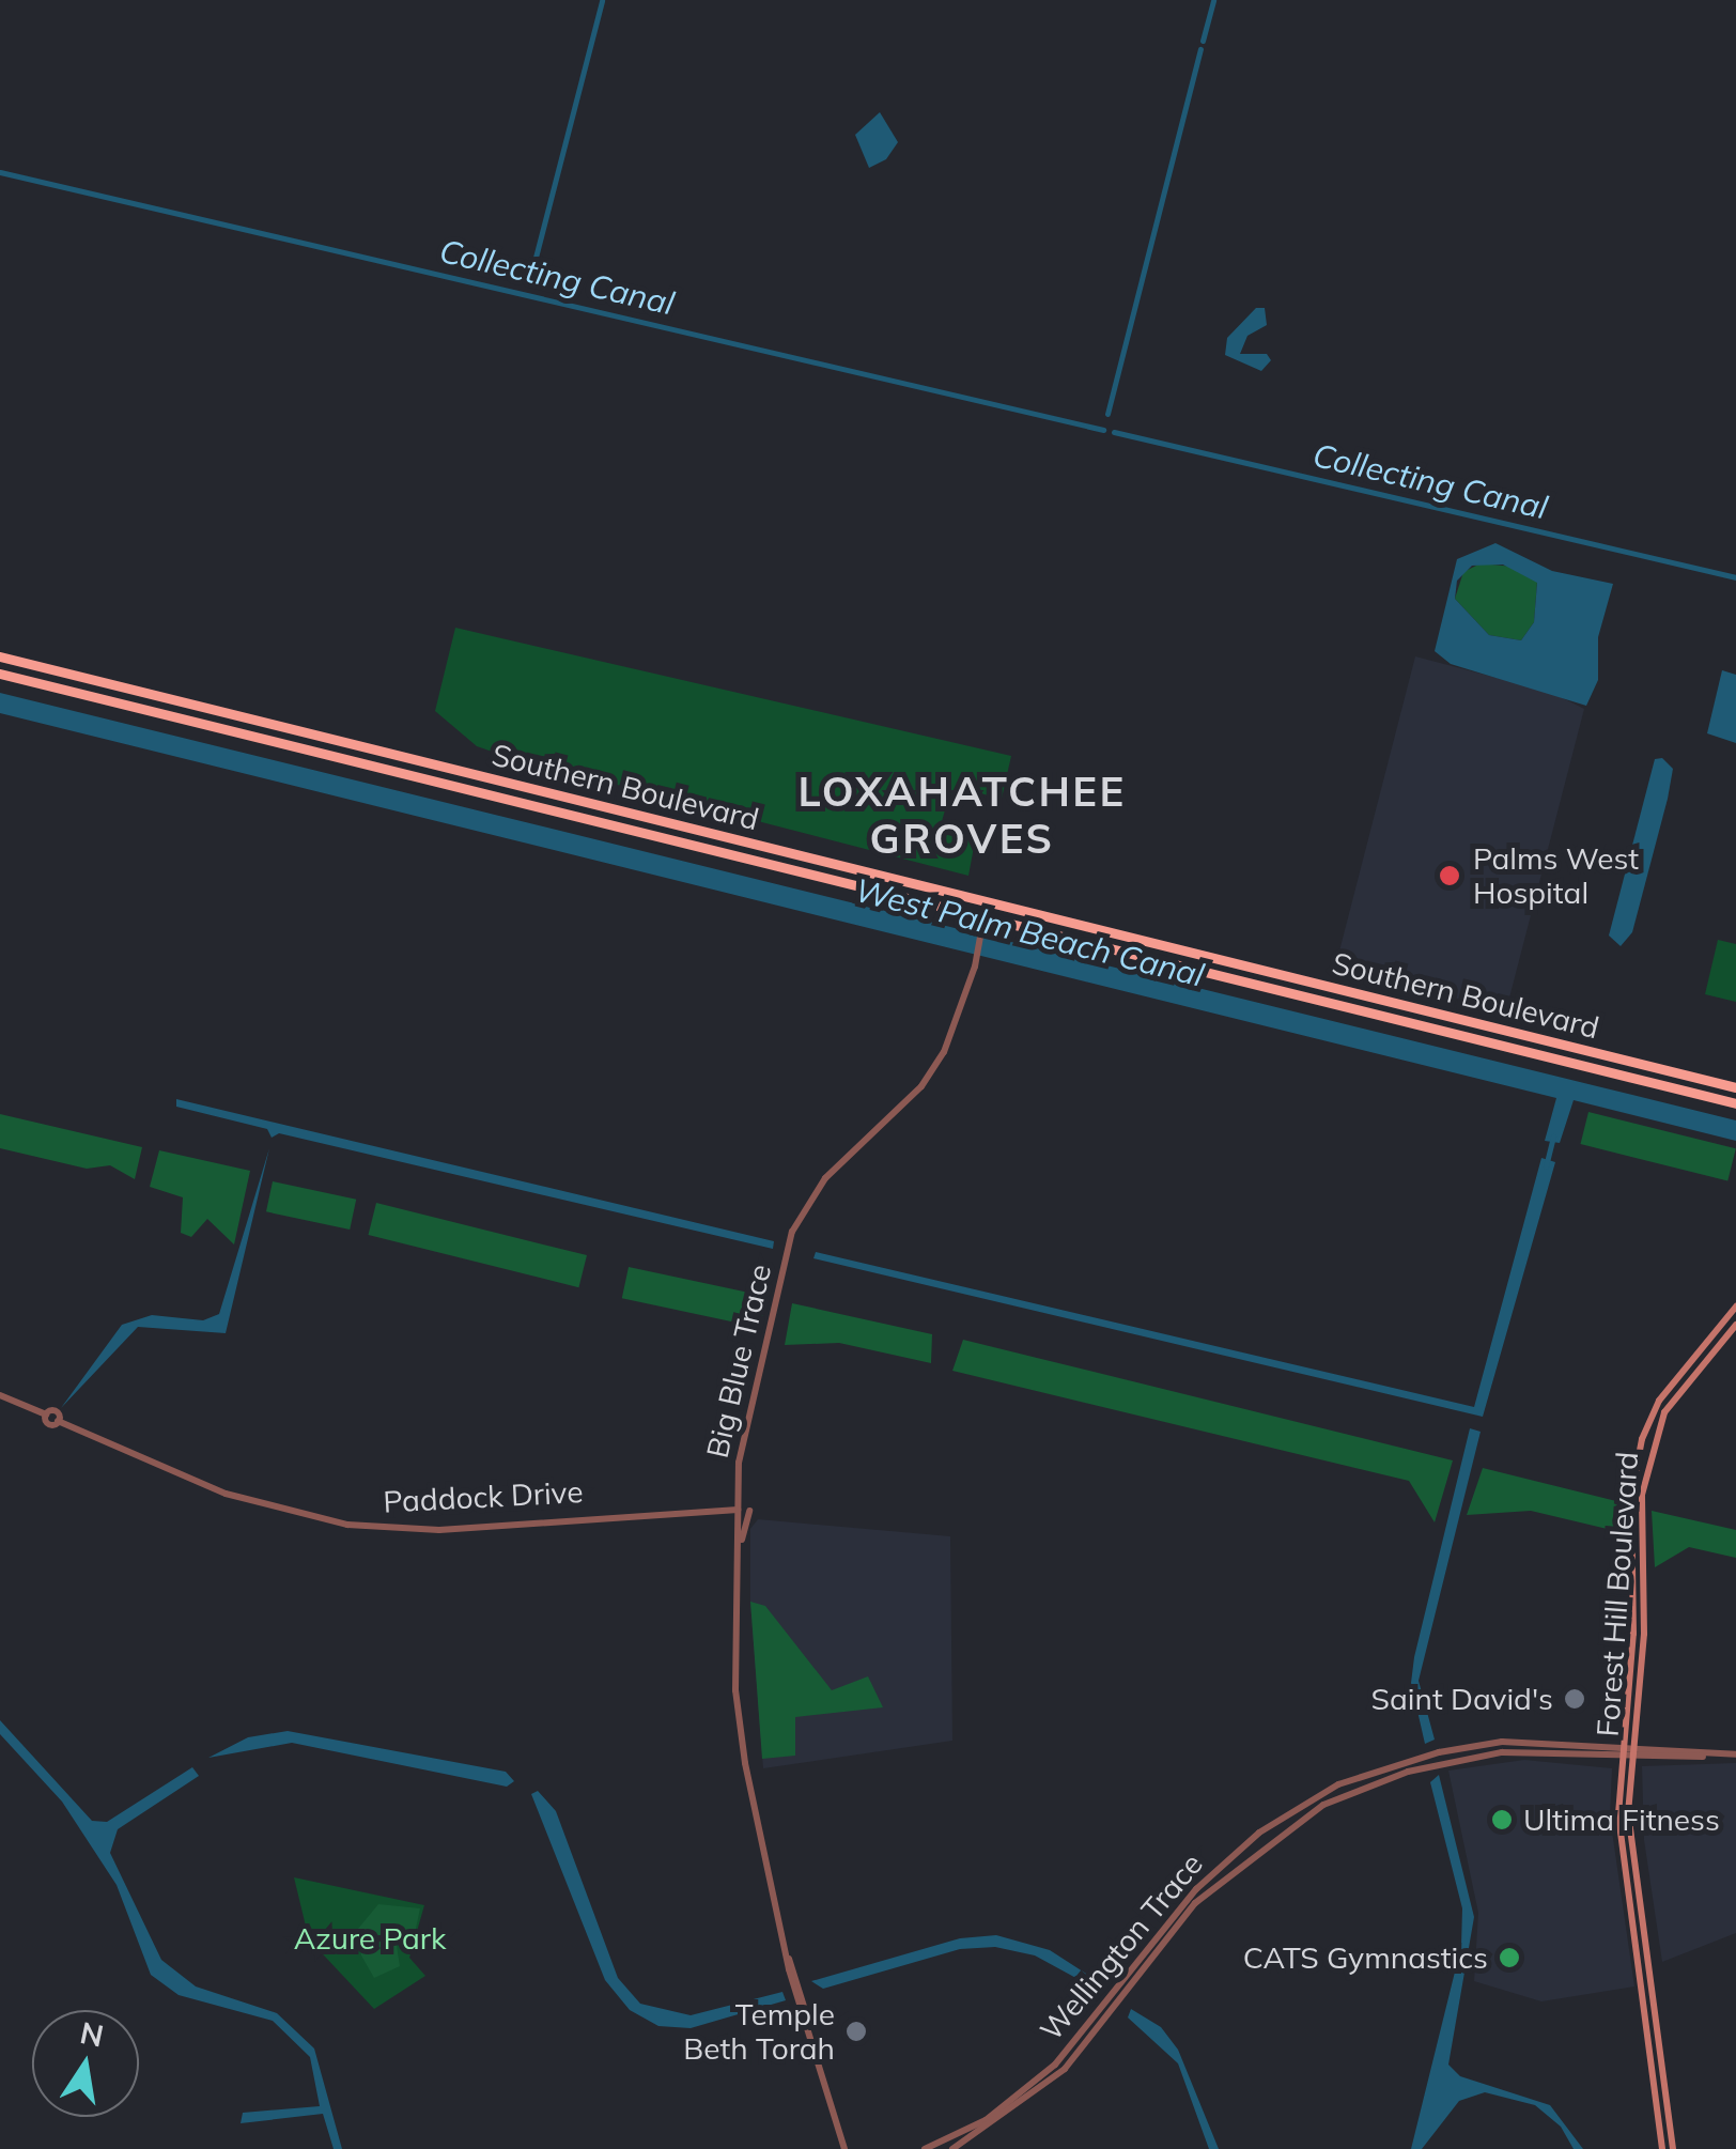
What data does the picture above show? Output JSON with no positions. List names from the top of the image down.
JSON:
{
  "streets": {
    "highway": ["Southern Boulevard"],
    "main road": ["Forest Hill Boulevard"],
    "street": ["Big Blue Trace", "Paddock Drive", "Wellington Trace"]
  },
  "crossings": [
    ["Southern Boulevard", "Big Blue Trace"],
    ["Big Blue Trace", "Paddock Drive"],
    ["Forest Hill Boulevard", "Wellington Trace"]
  ],
  "districts": ["LOXAHATCHEE GROVES"],
  "water": ["Collecting Canal", "West Palm Beach Canal"],
  "parks": ["Azure Park"],
  "places": [
    "Palms West Hospital",
    "Saint David's",
    "Ultima Fitness",
    "CATS Gymnastics",
    "Temple Beth Torah"
  ],
  "north": "top"
}
